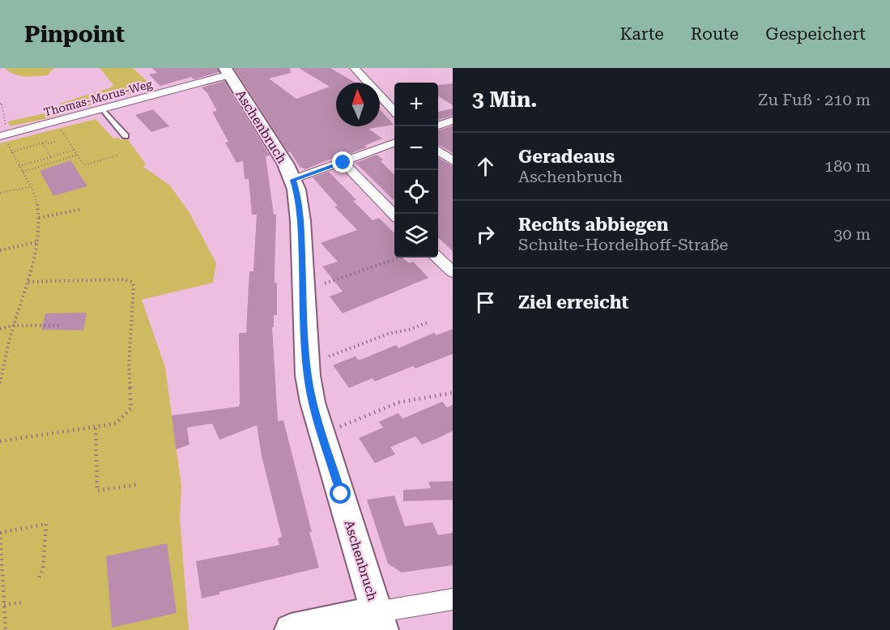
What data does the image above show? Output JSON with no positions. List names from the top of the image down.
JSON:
{
  "streets": {
    "street": ["Thomas-Morus-Weg", "Aschenbruch"]
  },
  "crossings": [
    ["Thomas-Morus-Weg", "Aschenbruch"]
  ],
  "north": "top",
  "page": {
    "header": "Pinpoint",
    "nav": ["Karte", "Route", "Gespeichert"],
    "heading": ["3 Min.", "Zu Fuß · 210 m"],
    "map_buttons": ["+", "−"],
    "list": [
      ["Geradeaus", "Aschenbruch", "180 m"],
      ["Rechts abbiegen", "Schulte-Hordelhoff-Straße", "30 m"],
      "Ziel erreicht"
    ]
  }
}
